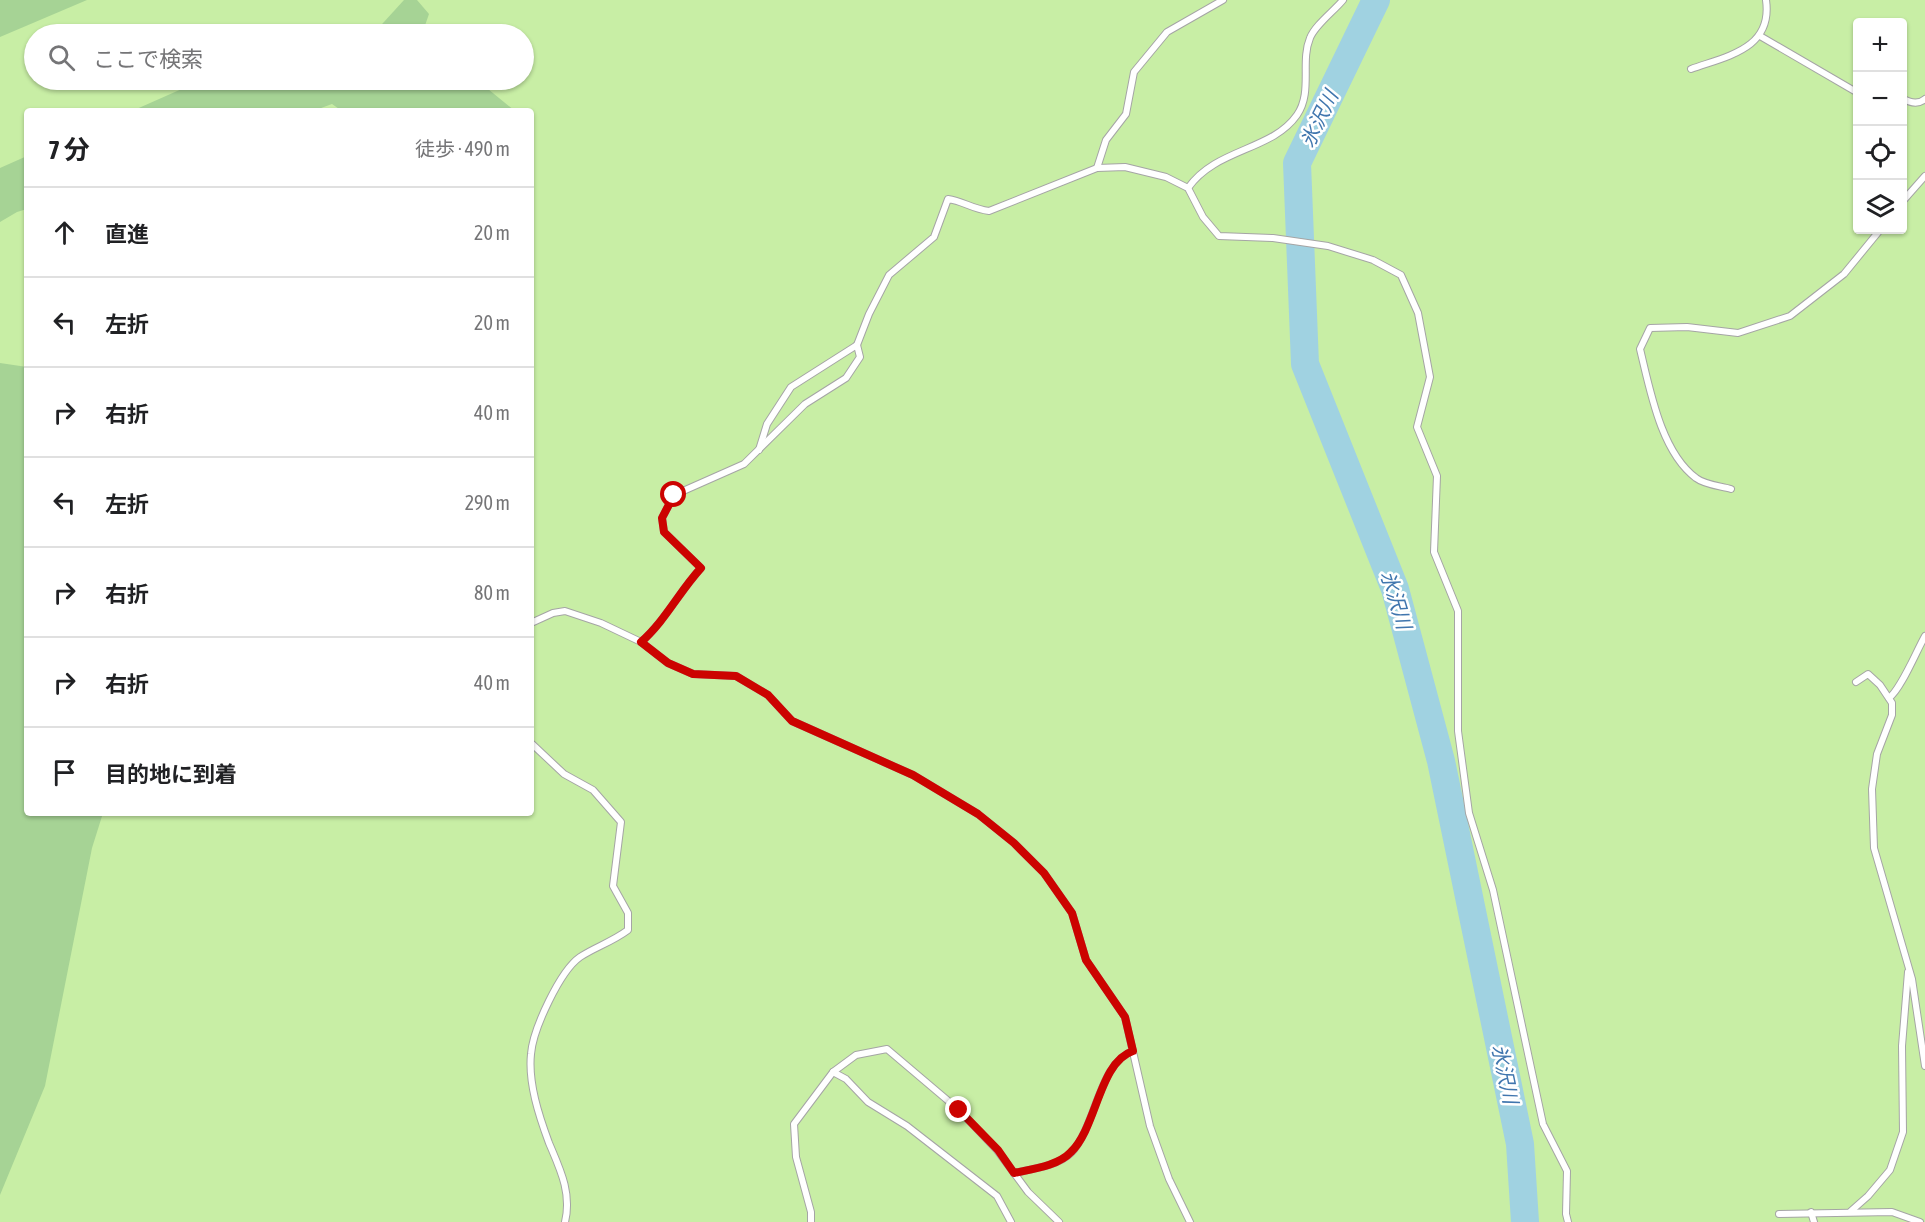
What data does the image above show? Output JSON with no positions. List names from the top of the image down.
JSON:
{
  "water": ["氷沢川"],
  "page": {
    "map_buttons": ["+", "−"],
    "search": "ここで検索",
    "heading": ["7 分", "徒歩 · 490 m"],
    "list": [
      ["直進", "20 m"],
      ["左折", "20 m"],
      ["右折", "40 m"],
      ["左折", "290 m"],
      ["右折", "80 m"],
      ["右折", "40 m"],
      "目的地に到着"
    ]
  }
}
